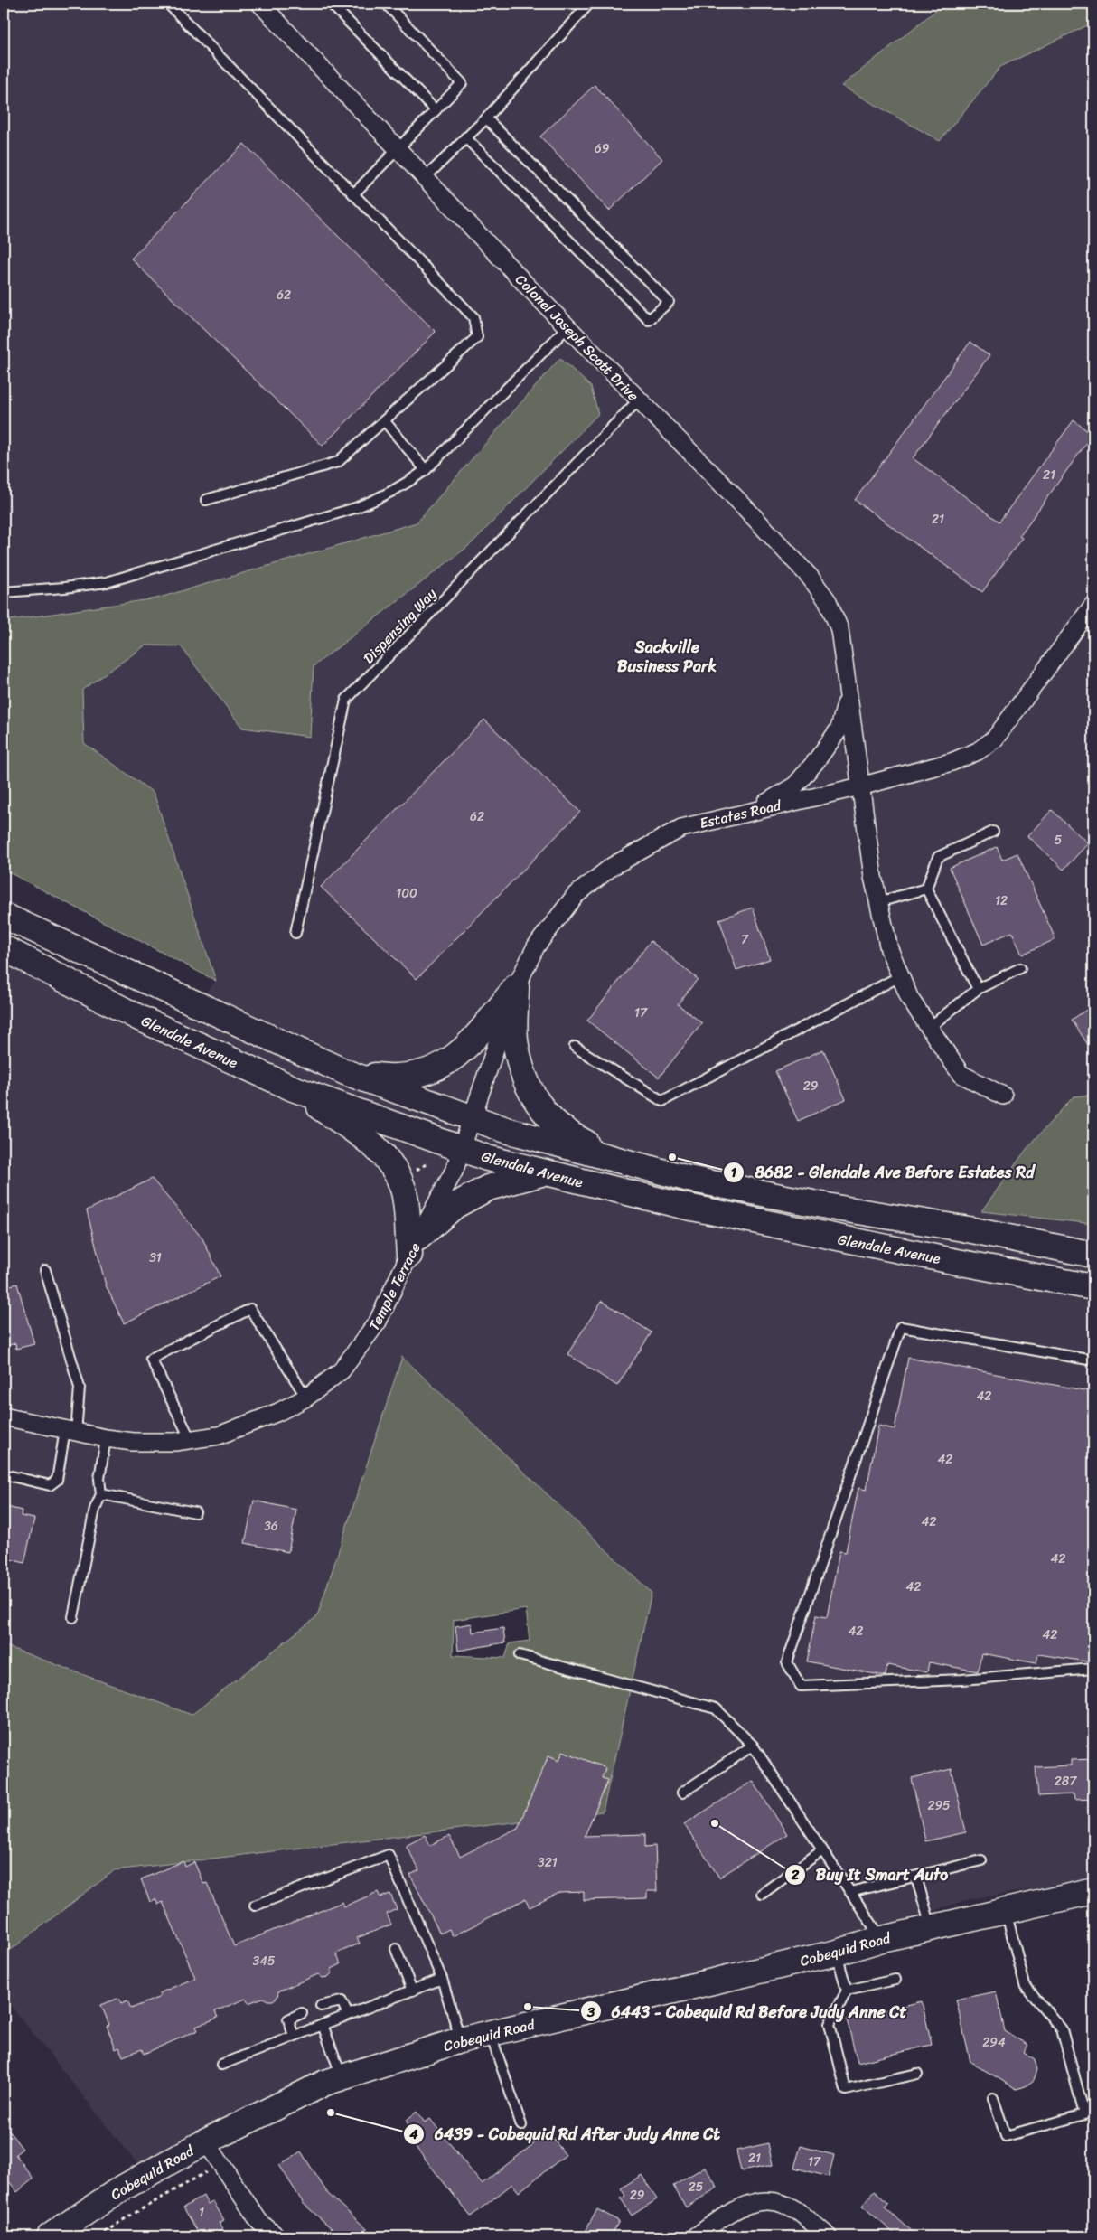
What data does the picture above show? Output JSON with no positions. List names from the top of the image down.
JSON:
{
  "streets": {
    "main road": ["Glendale Avenue", "Cobequid Road"],
    "street": ["Colonel Joseph Scott Drive", "Estates Road", "Temple Terrace"],
    "lane": ["Dispensing Way"]
  },
  "crossings": [
    ["Colonel Joseph Scott Drive", "Dispensing Way"],
    ["Colonel Joseph Scott Drive", "Estates Road"],
    ["Estates Road", "Glendale Avenue"],
    ["Estates Road", "Temple Terrace"],
    ["Glendale Avenue", "Temple Terrace"]
  ],
  "districts": ["Sackville Business Park"],
  "places": [
    "8682 - Glendale Ave Before Estates Rd",
    "Buy It Smart Auto",
    "6443 - Cobequid Rd Before Judy Anne Ct",
    "6439 - Cobequid Rd After Judy Anne Ct"
  ],
  "house_numbers": [
    "69",
    "62",
    "21",
    "21",
    "62",
    "5",
    "100",
    "12",
    "7",
    "17",
    "29",
    "31",
    "42",
    "42",
    "42",
    "36",
    "42",
    "42",
    "42",
    "42",
    "287",
    "295",
    "321",
    "345",
    "294",
    "21",
    "17",
    "25",
    "29",
    "1"
  ]
}
